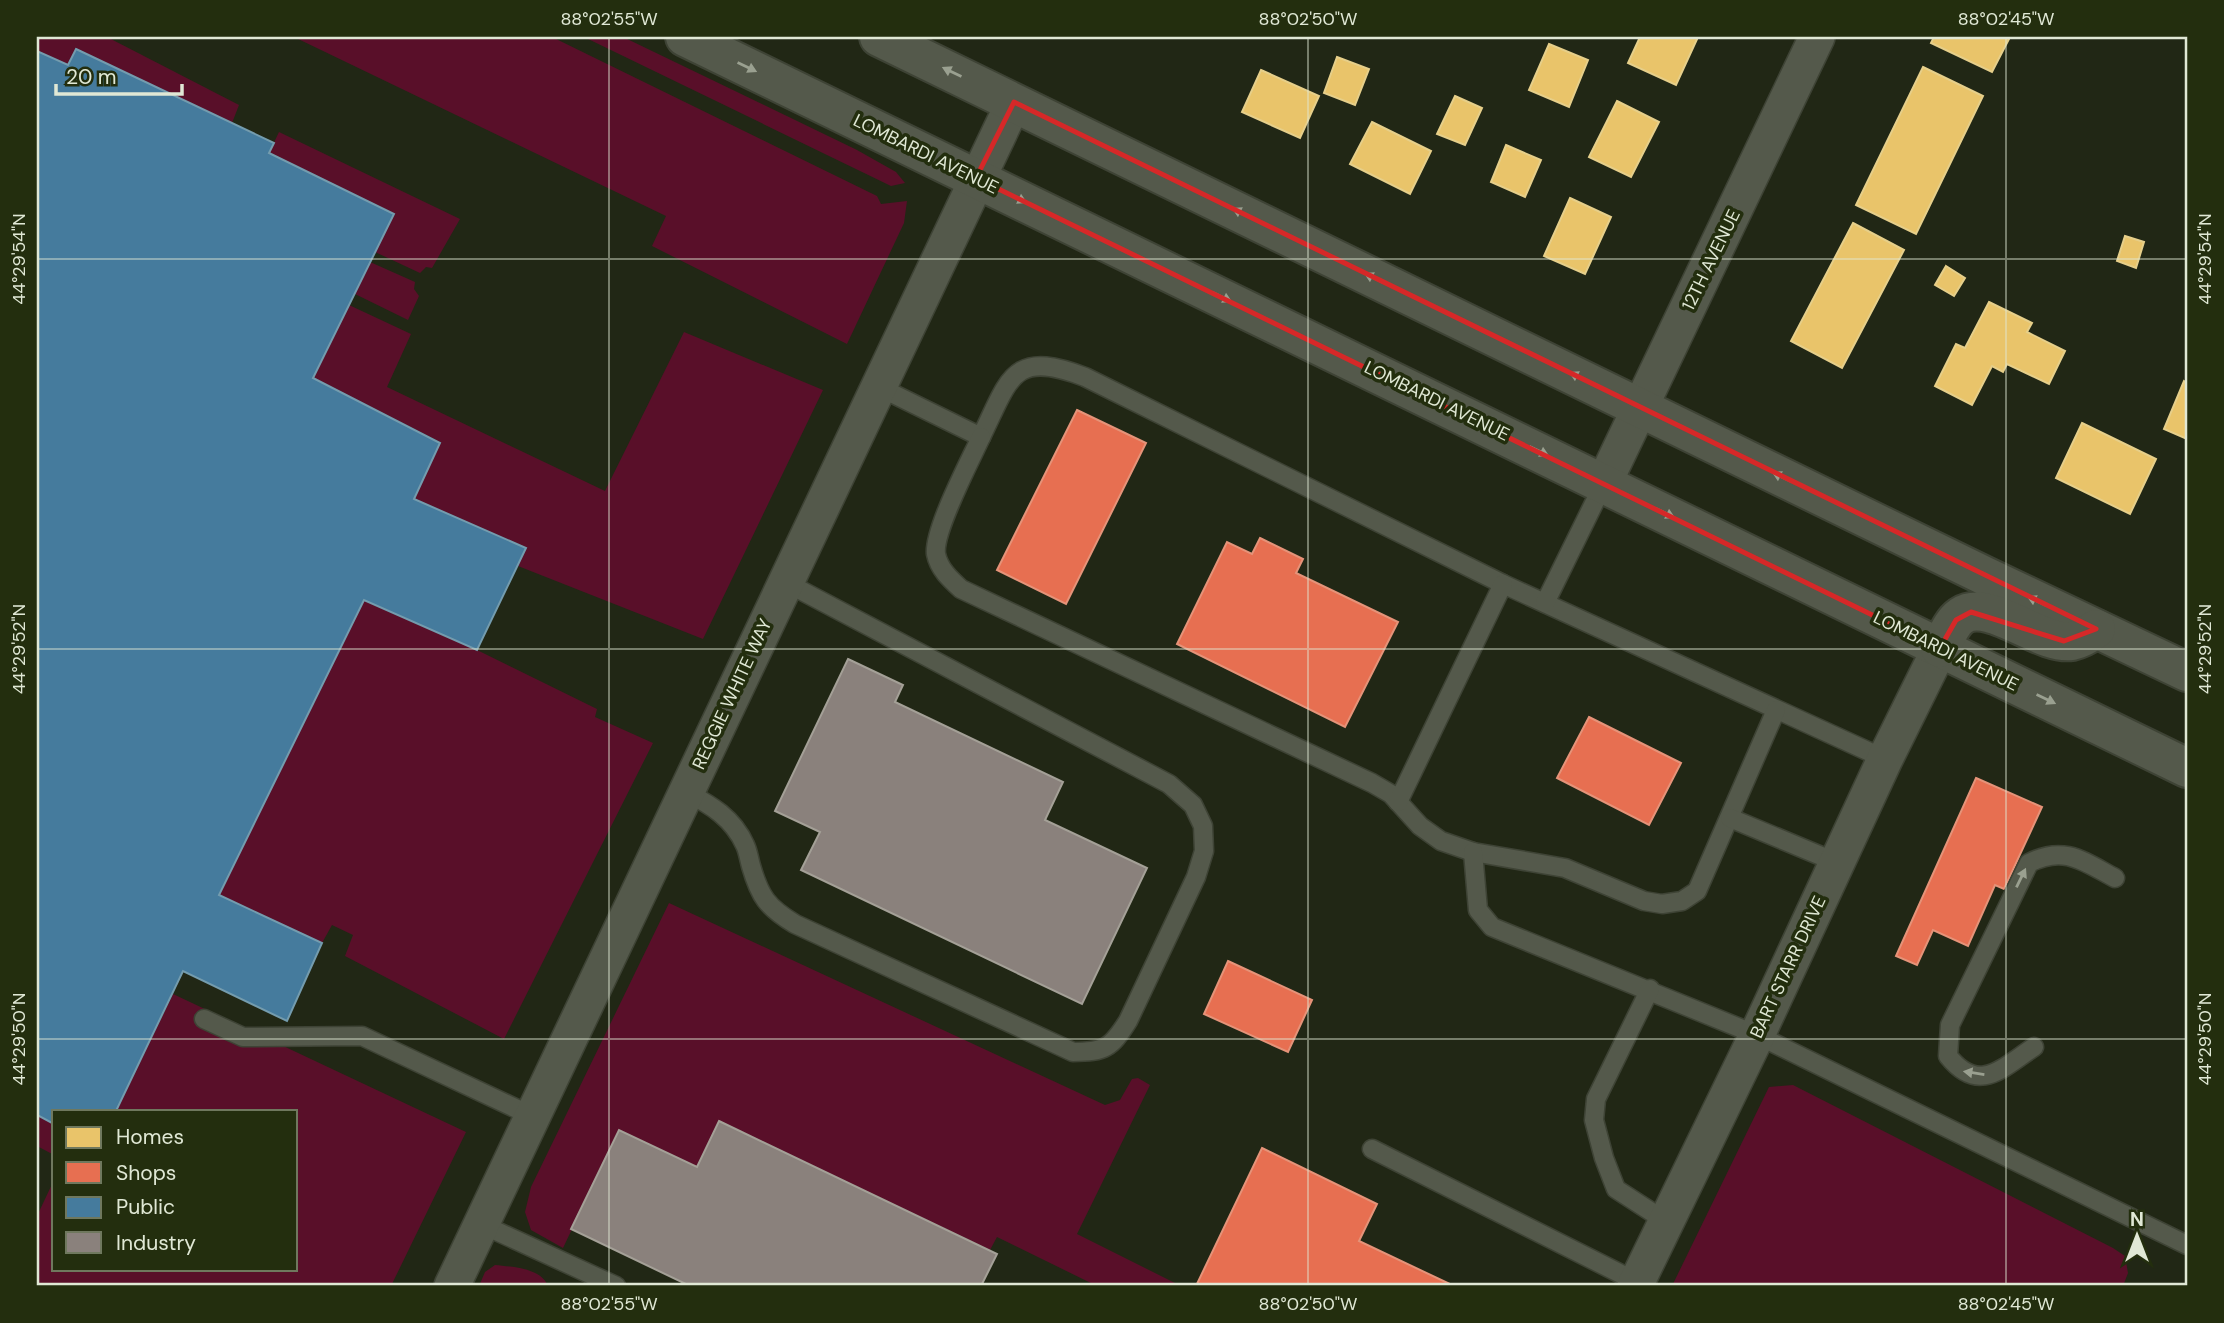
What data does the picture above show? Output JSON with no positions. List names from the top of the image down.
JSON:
{
  "streets": {
    "main road": ["LOMBARDI AVENUE"],
    "street": ["12TH AVENUE", "REGGIE WHITE WAY", "BART STARR DRIVE"]
  },
  "crossings": [
    ["LOMBARDI AVENUE", "12TH AVENUE"],
    ["LOMBARDI AVENUE", "REGGIE WHITE WAY"],
    ["LOMBARDI AVENUE", "BART STARR DRIVE"]
  ],
  "legend": [
    "Homes",
    "Shops",
    "Public",
    "Industry"
  ],
  "scale_bar": "20 m",
  "north": "top",
  "coordinates": [
    "88°02'55\"W",
    "88°02'50\"W",
    "88°02'45\"W",
    "44°29'54\"N",
    "44°29'52\"N",
    "44°29'50\"N"
  ]
}
